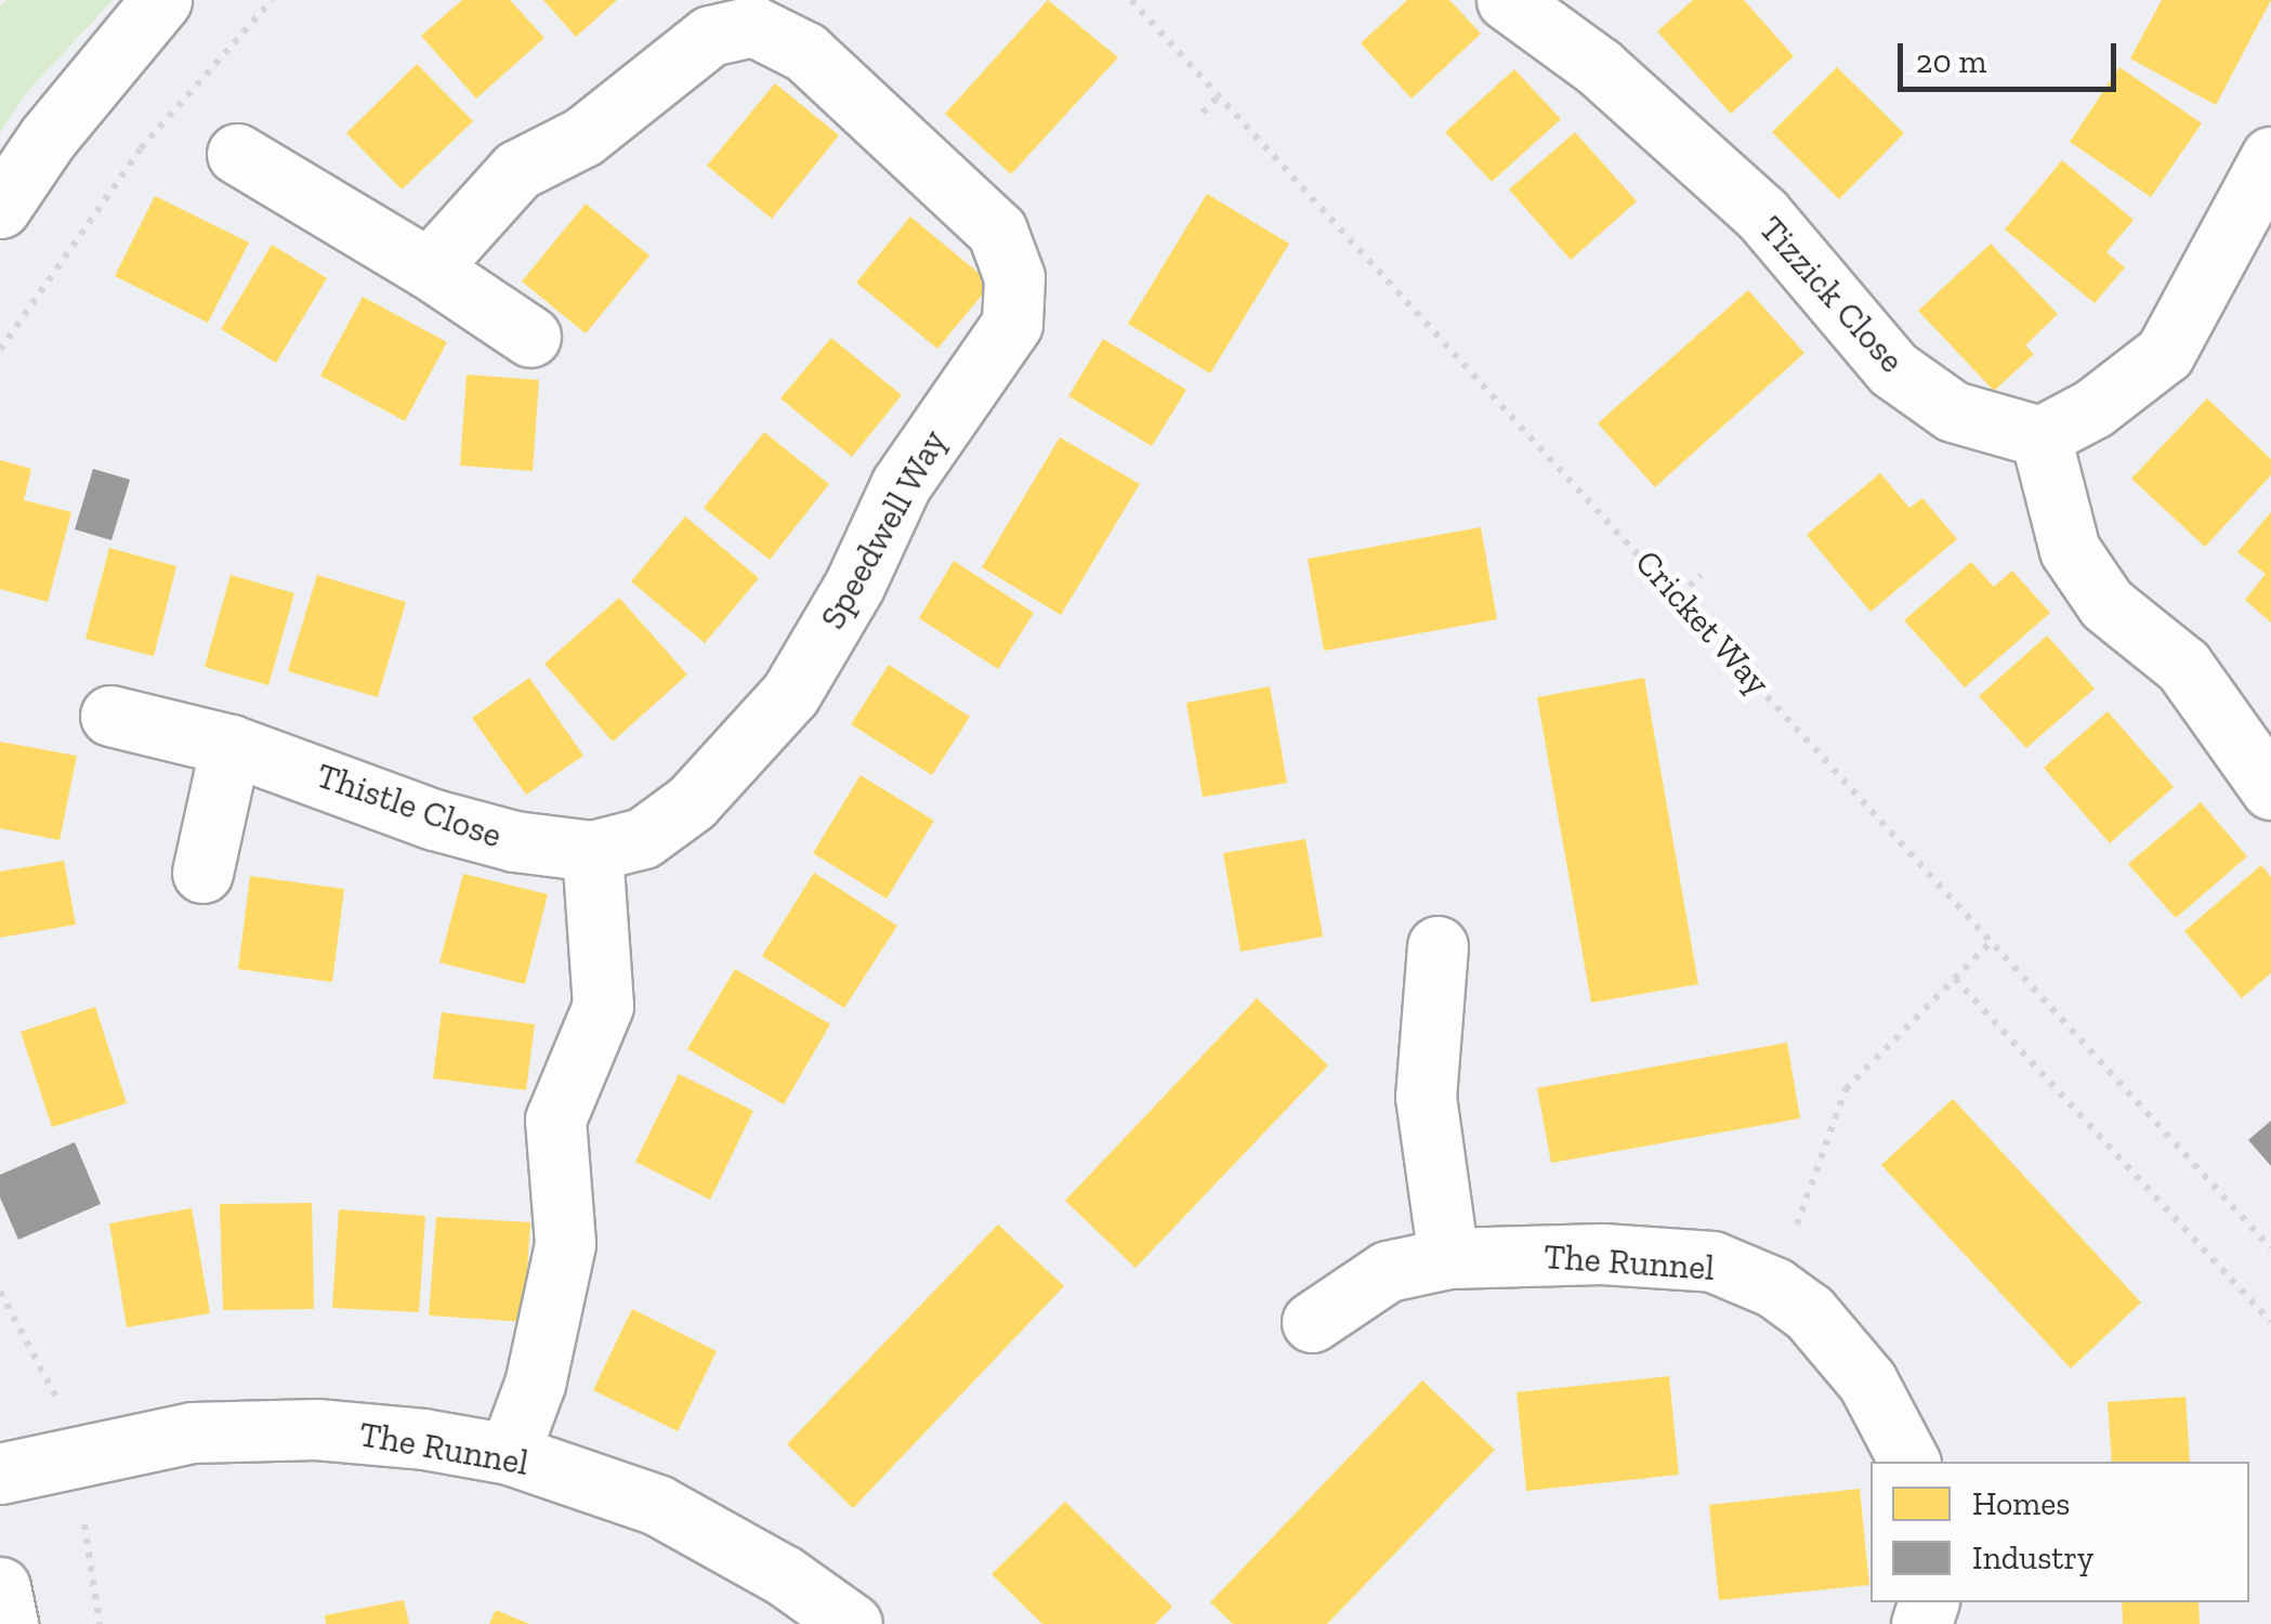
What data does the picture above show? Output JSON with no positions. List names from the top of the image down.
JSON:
{
  "streets": {
    "street": [
      "Tizzick Close",
      "Speedwell Way",
      "Thistle Close",
      "The Runnel"
    ],
    "path": ["Cricket Way"]
  },
  "crossings": [
    ["Speedwell Way", "Thistle Close"]
  ],
  "legend": ["Homes", "Industry"],
  "scale_bar": "20 m"
}
